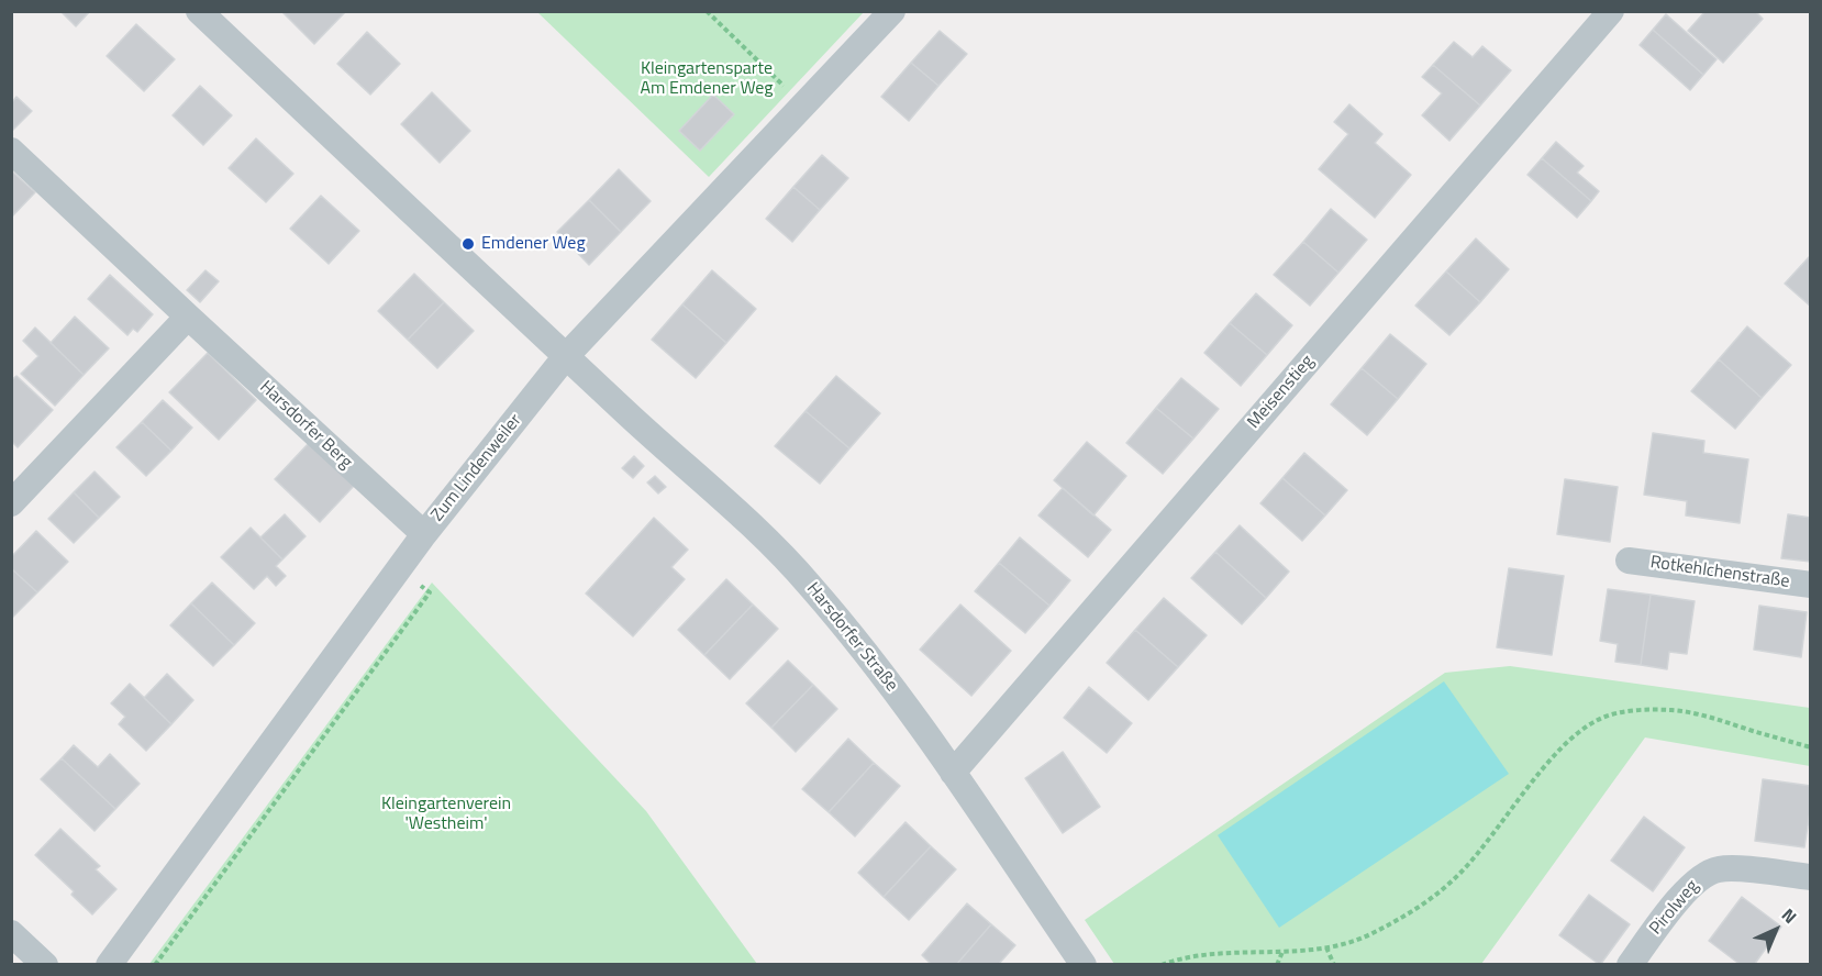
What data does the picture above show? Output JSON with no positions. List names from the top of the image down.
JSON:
{
  "streets": {
    "street": [
      "Meisenstieg",
      "Harsdorfer Berg",
      "Zum Lindenweiler",
      "Rotkehlchenstraße",
      "Harsdorfer Straße",
      "Pirolweg"
    ]
  },
  "crossings": [
    ["Meisenstieg", "Harsdorfer Straße"],
    ["Harsdorfer Berg", "Zum Lindenweiler"],
    ["Zum Lindenweiler", "Harsdorfer Straße"]
  ],
  "parks": ["Kleingartensparte Am Emdener Weg", "Kleingartenverein 'Westheim'"],
  "places": ["Emdener Weg"],
  "north": "top right"
}
